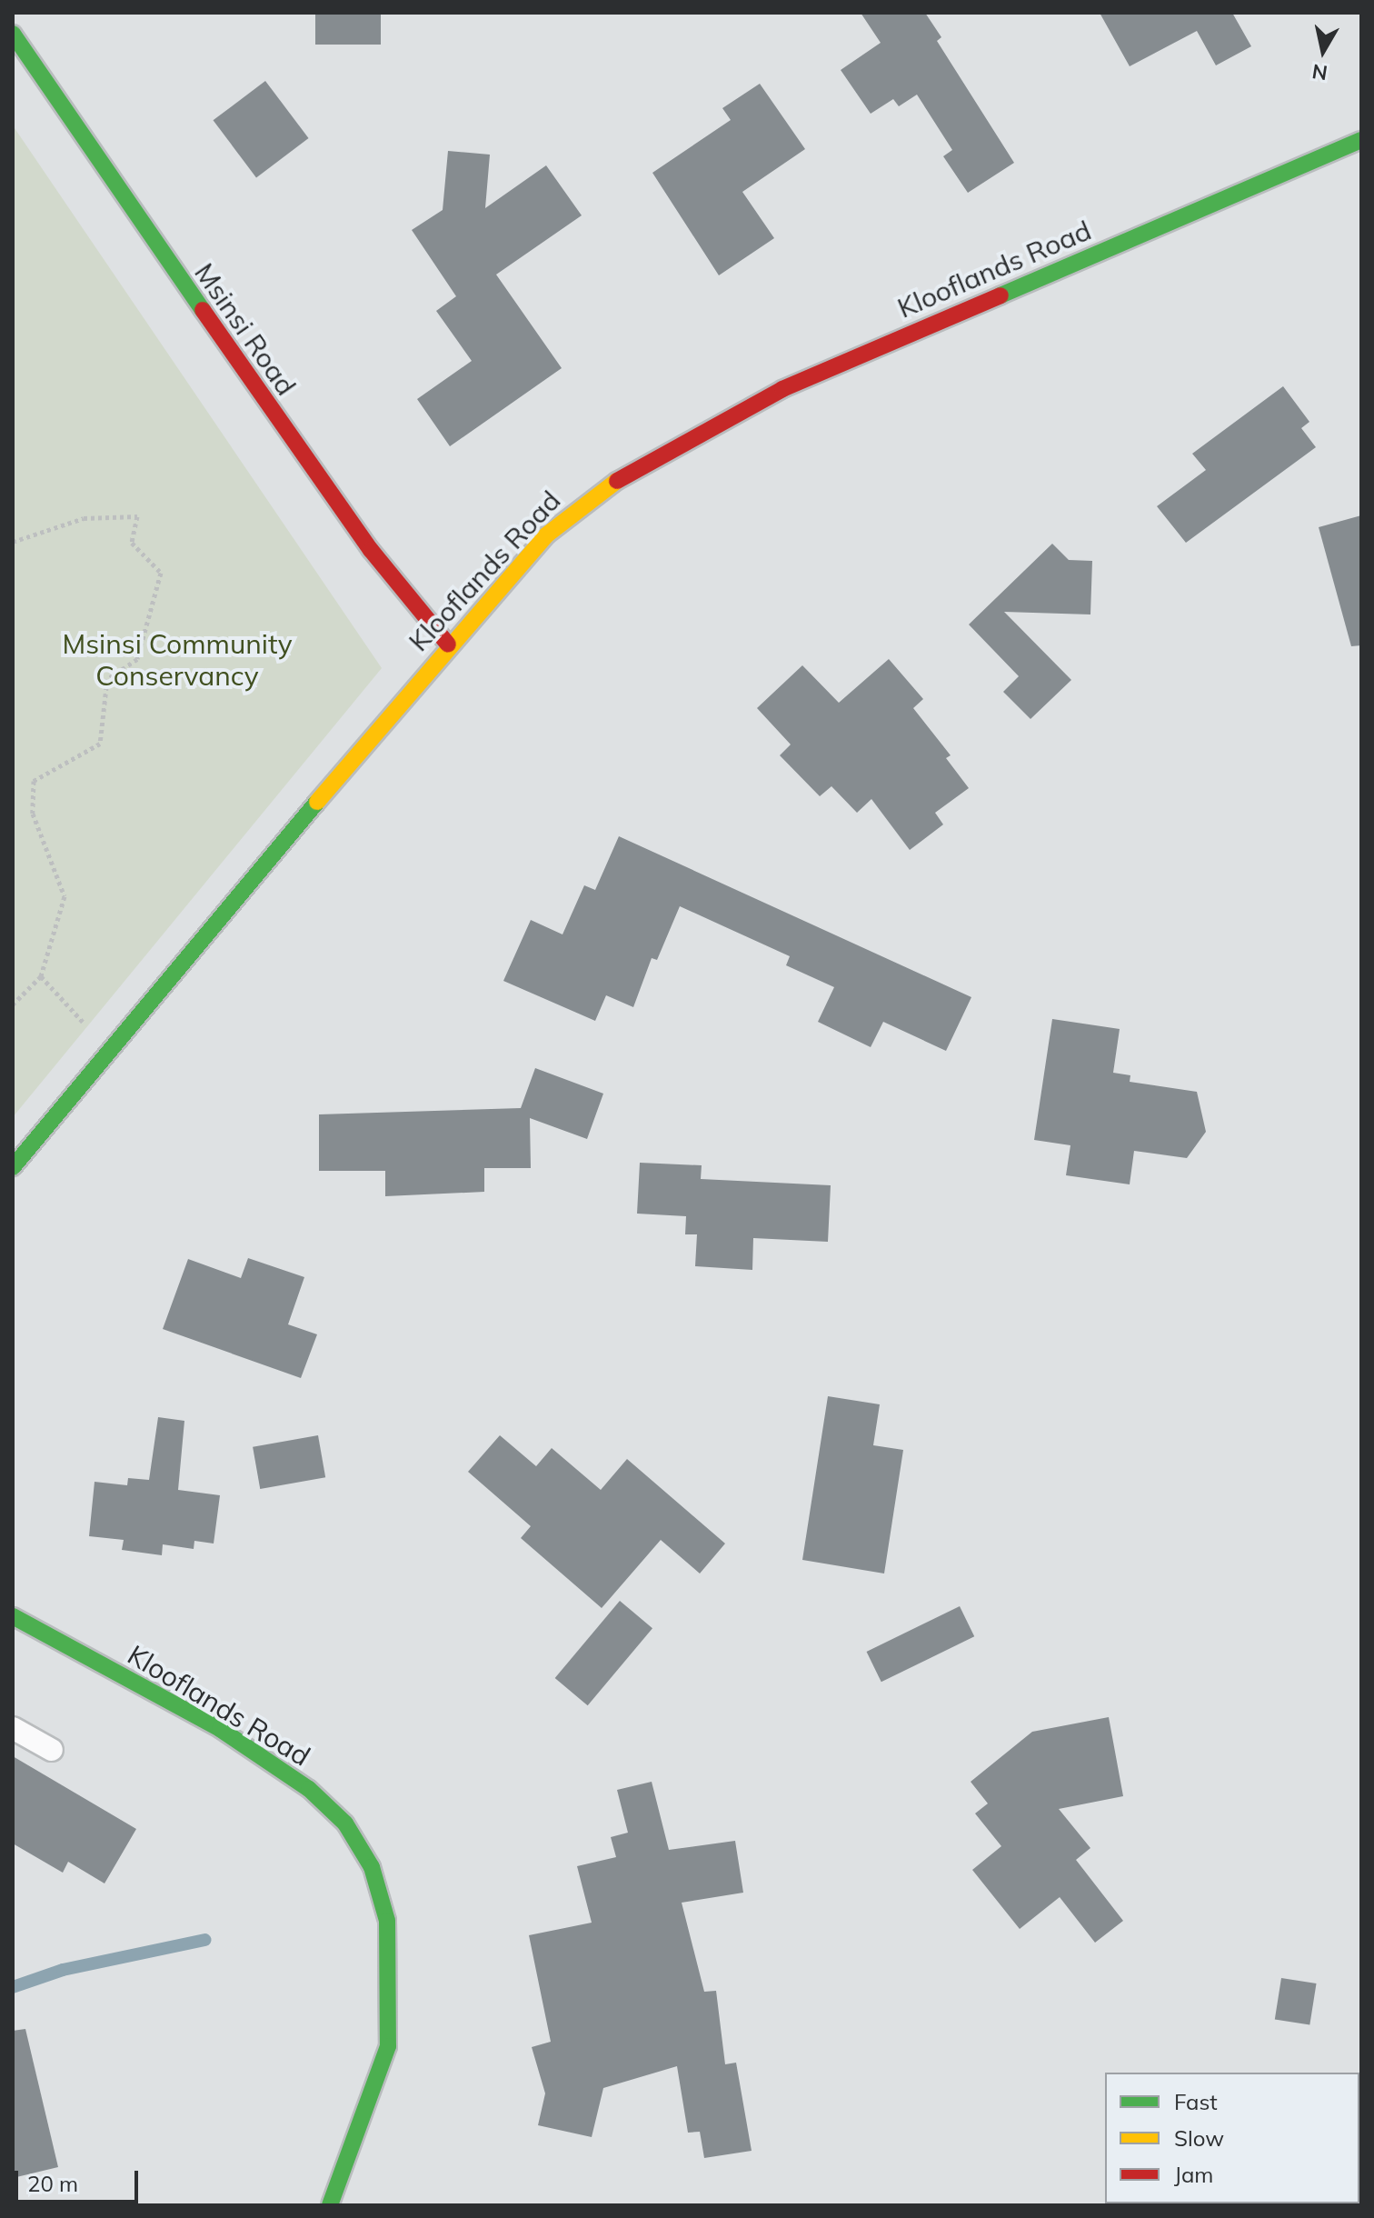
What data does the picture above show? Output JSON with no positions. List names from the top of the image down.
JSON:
{
  "streets": {
    "street": ["Klooflands Road", "Msinsi Road"]
  },
  "crossings": [
    ["Klooflands Road", "Msinsi Road"]
  ],
  "parks": ["Msinsi Community Conservancy"],
  "legend": ["Fast", "Slow", "Jam"],
  "scale_bar": "20 m",
  "north": "bottom"
}
